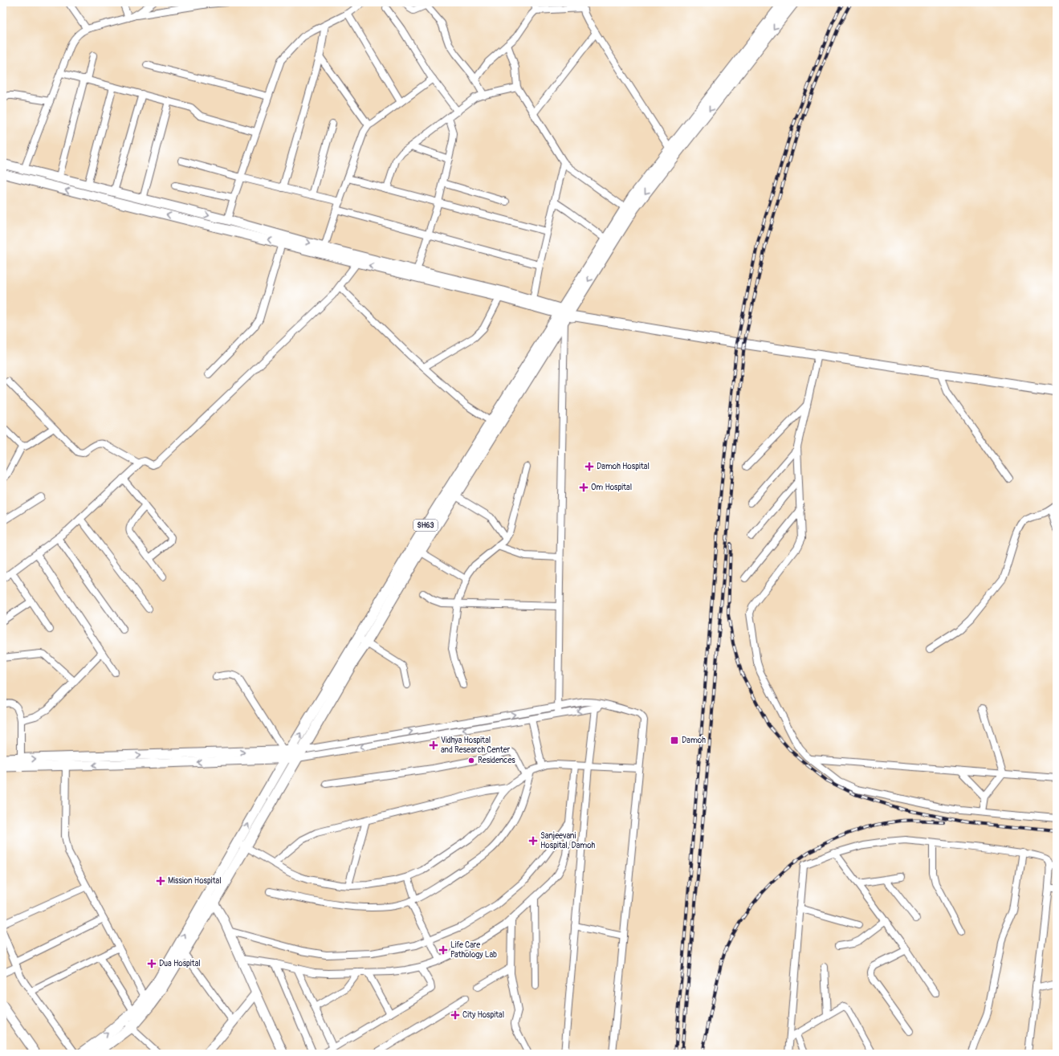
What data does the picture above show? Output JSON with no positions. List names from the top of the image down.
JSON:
{
  "streets": {
    "main road": ["SH63"]
  },
  "places": {
    "health": [
      "Damoh Hospital",
      "Om Hospital",
      "Vidhya Hospital and Research Center",
      "Sanjeevani Hospital, Damoh",
      "Mission Hospital",
      "Life Care Pathology Lab",
      "Dua Hospital",
      "City Hospital"
    ],
    "transit": ["Damoh"],
    "other": ["Residences"]
  }
}
